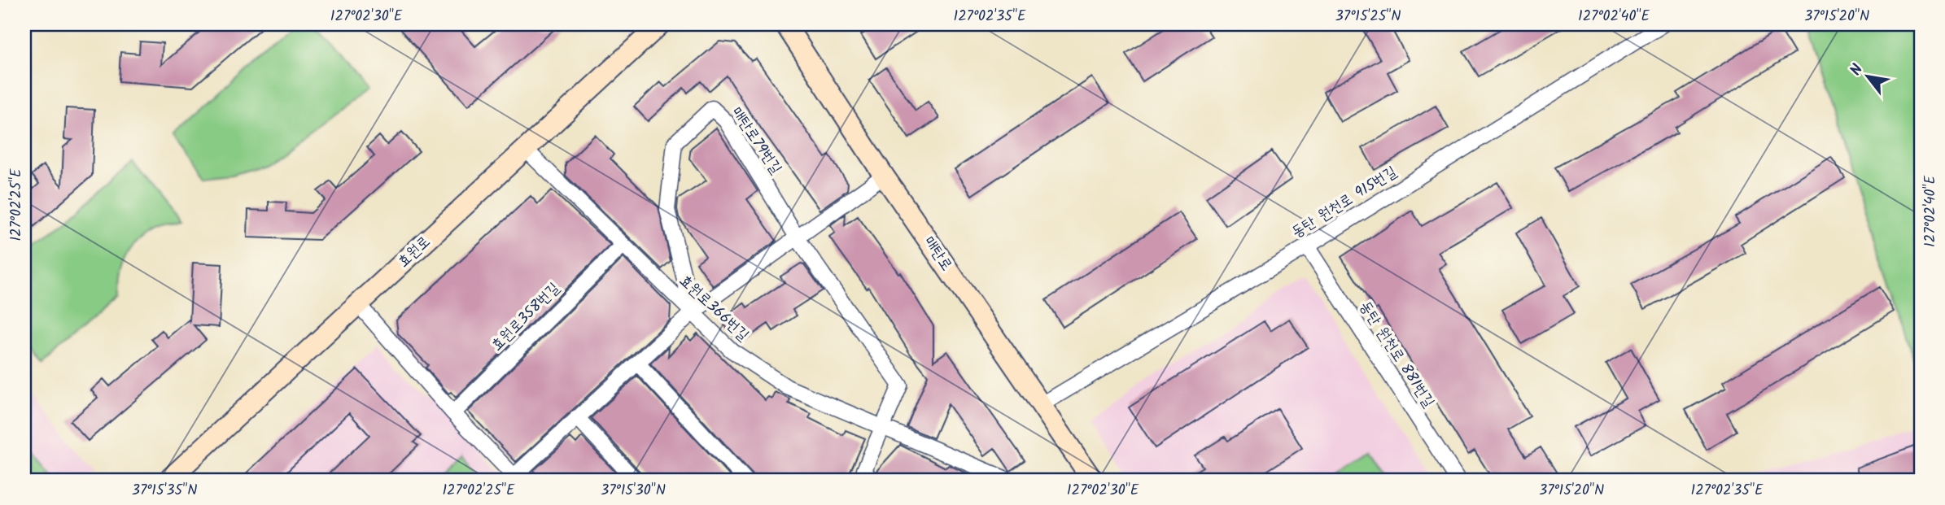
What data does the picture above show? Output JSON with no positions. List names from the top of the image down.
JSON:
{
  "streets": {
    "street": [
      "매탄로79번길",
      "동탄 원천로 915번길",
      "효원로",
      "매탄로",
      "효원로366번길",
      "효원로358번길",
      "동탄 원천로 881번길"
    ]
  },
  "crossings": [
    ["매탄로79번길", "효원로366번길"],
    ["동탄 원천로 915번길", "매탄로"],
    ["동탄 원천로 915번길", "동탄 원천로 881번길"],
    ["효원로", "효원로366번길"],
    ["효원로366번길", "효원로358번길"]
  ],
  "north": "top left",
  "coordinates": [
    "127°02'30\"E",
    "127°02'35\"E",
    "37°15'25\"N",
    "127°02'40\"E",
    "37°15'20\"N",
    "127°02'25\"E",
    "37°15'35\"N",
    "37°15'30\"N"
  ]
}
